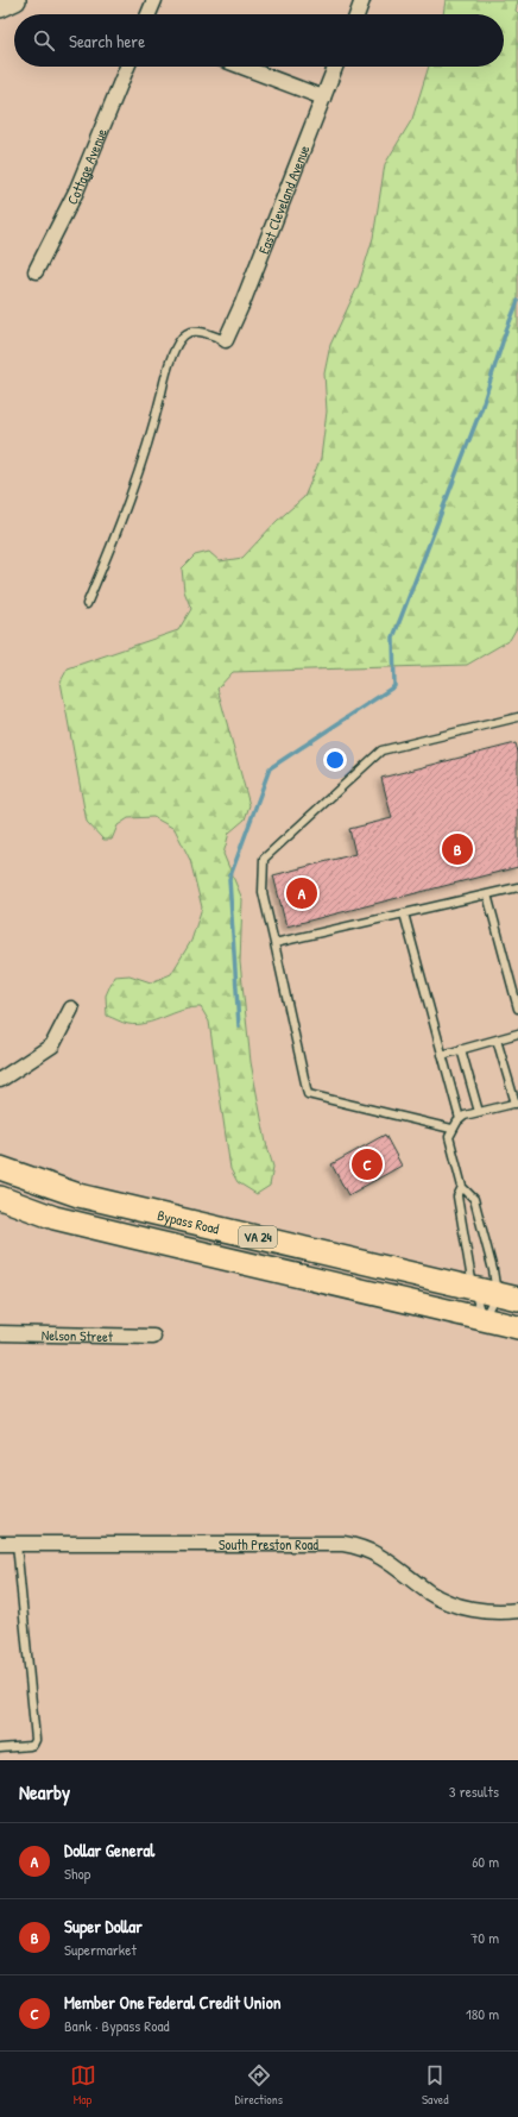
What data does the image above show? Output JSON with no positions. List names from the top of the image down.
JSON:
{
  "streets": {
    "main road": ["Bypass Road", "VA 24"],
    "street": [
      "Cottage Avenue",
      "East Cleveland Avenue",
      "Nelson Street",
      "South Preston Road"
    ]
  },
  "page": {
    "search": "Search here",
    "pins": ["B", "A", "C"],
    "heading": ["Nearby", "3 results"],
    "list": [
      {
        "mark": "A",
        "name": "Dollar General",
        "note": "Shop",
        "value": "60 m"
      },
      {
        "mark": "B",
        "name": "Super Dollar",
        "note": "Supermarket",
        "value": "70 m"
      },
      {
        "mark": "C",
        "name": "Member One Federal Credit Union",
        "note": "Bank · Bypass Road",
        "value": "180 m"
      }
    ],
    "nav": ["Map", "Directions", "Saved"]
  }
}
